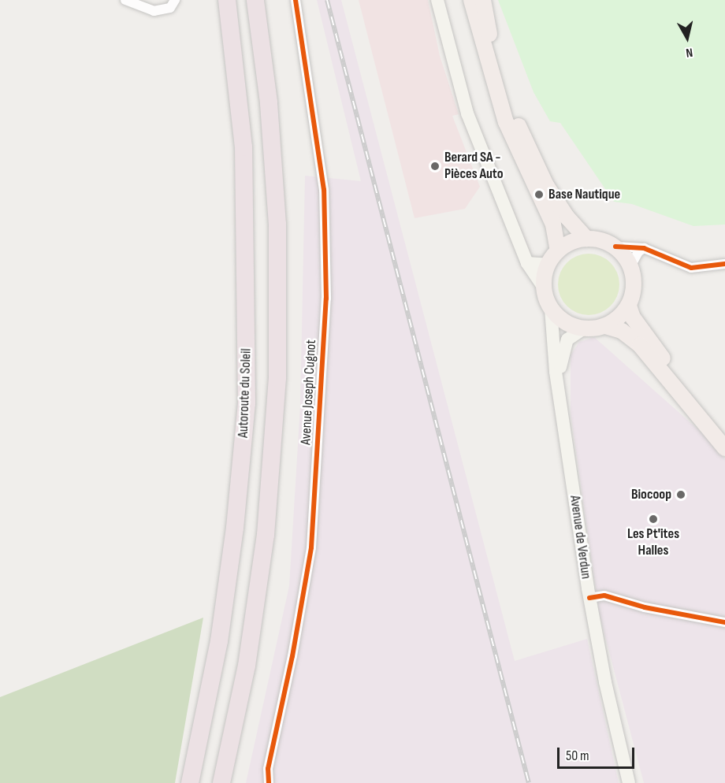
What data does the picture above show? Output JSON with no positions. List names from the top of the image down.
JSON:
{
  "streets": {
    "highway": ["Autoroute du Soleil"],
    "main road": ["Avenue de Verdun"],
    "street": ["Avenue Joseph Cugnot"]
  },
  "places": [
    "Berard SA - Pièces Auto",
    "Base Nautique",
    "Biocoop",
    "Les Pt'ites Halles"
  ],
  "scale_bar": "50 m",
  "north": "bottom"
}
